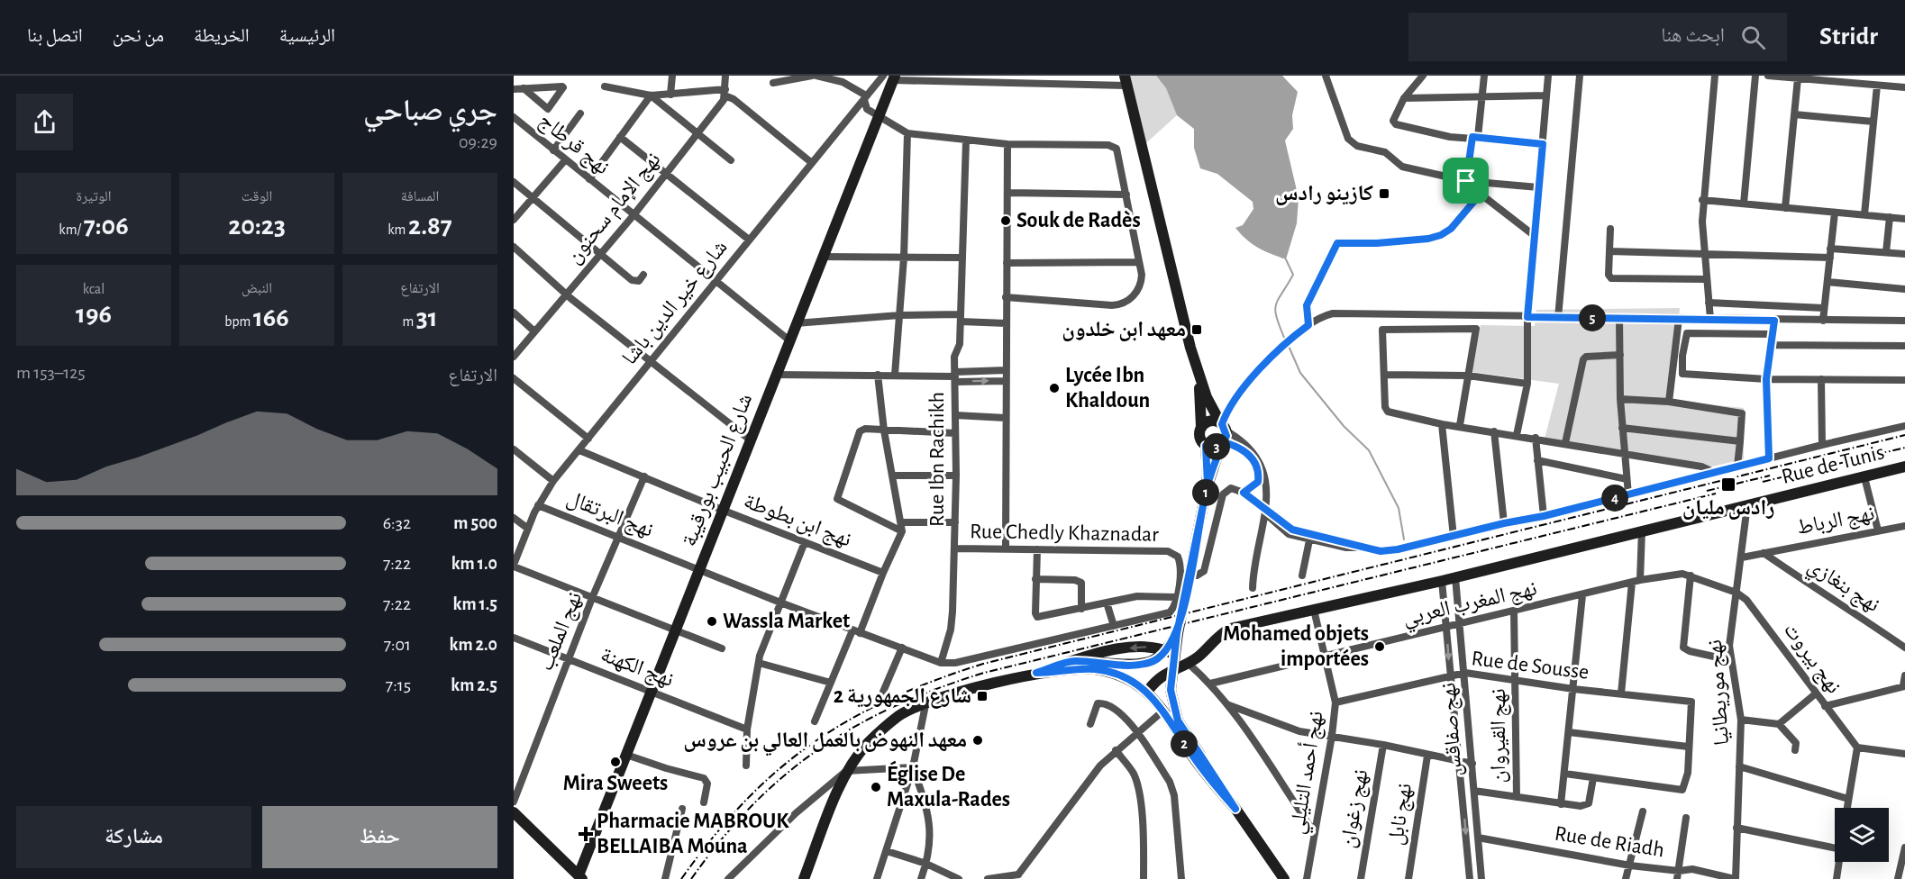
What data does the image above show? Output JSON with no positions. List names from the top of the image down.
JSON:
{
  "streets": {
    "main road": ["Rue de Tunis", "شارع الحبيب بورقيبة"],
    "street": [
      "نهج قرطاج",
      "نهج الإمام سحنون",
      "شارع خير الدين باشا",
      "Rue Ibn Rachikh",
      "نهج البرتقال",
      "نهج ابن بطوطة",
      "نهج الرباط",
      "Rue Chedly Khaznadar",
      "نهج بنغازي",
      "نهج المغرب العربي",
      "نهج الملعب",
      "نهج بيروت",
      "Rue de Sousse",
      "نهج الكهنة",
      "نهج موريطانيا",
      "نهج صفاقس",
      "نهج القيروان",
      "نهج أحمد التليلي",
      "نهج زغوان",
      "نهج نابل",
      "Rue de Riadh"
    ]
  },
  "crossings": [
    ["نهج قرطاج", "نهج الإمام سحنون"],
    ["نهج قرطاج", "شارع خير الدين باشا"],
    ["نهج قرطاج", "شارع الحبيب بورقيبة"],
    ["شارع خير الدين باشا", "شارع الحبيب بورقيبة"],
    ["شارع خير الدين باشا", "نهج البرتقال"],
    ["شارع خير الدين باشا", "نهج ابن بطوطة"],
    ["Rue Ibn Rachikh", "نهج البرتقال"],
    ["Rue Ibn Rachikh", "Rue Chedly Khaznadar"],
    ["Rue de Tunis", "نهج موريطانيا"],
    ["Rue de Tunis", "نهج صفاقس"],
    ["Rue de Tunis", "نهج أحمد التليلي"],
    ["شارع الحبيب بورقيبة", "نهج البرتقال"],
    ["شارع الحبيب بورقيبة", "نهج ابن بطوطة"],
    ["شارع الحبيب بورقيبة", "نهج الكهنة"],
    ["نهج البرتقال", "نهج الملعب"],
    ["نهج ابن بطوطة", "نهج الملعب"],
    ["نهج الرباط", "نهج بنغازي"],
    ["نهج الرباط", "نهج موريطانيا"],
    ["نهج المغرب العربي", "نهج بيروت"],
    ["نهج المغرب العربي", "نهج موريطانيا"],
    ["نهج المغرب العربي", "نهج صفاقس"],
    ["نهج المغرب العربي", "نهج القيروان"],
    ["نهج المغرب العربي", "نهج أحمد التليلي"],
    ["نهج الملعب", "نهج الكهنة"],
    ["نهج بيروت", "نهج موريطانيا"],
    ["Rue de Sousse", "نهج صفاقس"],
    ["Rue de Sousse", "نهج القيروان"],
    ["Rue de Sousse", "نهج أحمد التليلي"],
    ["نهج موريطانيا", "Rue de Riadh"],
    ["نهج صفاقس", "Rue de Riadh"]
  ],
  "places": {
    "transit": [
      "كازينو رادس",
      "معهد ابن خلدون",
      "رادس مليان",
      "شارع الجمهورية 2"
    ],
    "other": [
      "Souk de Radès",
      "Lycée Ibn Khaldoun",
      "Wassla Market",
      "Mohamed objets importées",
      "معهد النهوض بالعمل العالي بن عروس",
      "Mira Sweets",
      "Église De Maxula-Rades"
    ],
    "health": ["Pharmacie MABROUK BELLAIBA Mouna"]
  },
  "page": {
    "header": "Stridr",
    "search": "ابحث هنا",
    "nav": [
      "الرئيسية",
      "الخريطة",
      "من نحن",
      "اتصل بنا"
    ],
    "heading": ["جري صباحي", "09:29"],
    "stats": [
      ["المسافة", "2.87 km"],
      ["الوقت", "20:23"],
      ["الوتيرة", "7:06 /km"],
      ["الارتفاع", "31 m"],
      ["النبض", "166 bpm"],
      ["kcal", "196"]
    ],
    "pins": [
      "5",
      "3",
      "1",
      "4",
      "2"
    ],
    "chart": ["الارتفاع", "125–153 m"],
    "list": [
      {
        "name": "500 m",
        "note": "6:32"
      },
      {
        "name": "1.0 km",
        "note": "7:22"
      },
      {
        "name": "1.5 km",
        "note": "7:22"
      },
      {
        "name": "2.0 km",
        "note": "7:01"
      },
      {
        "name": "2.5 km",
        "note": "7:15"
      }
    ],
    "buttons": ["حفظ", "مشاركة"]
  }
}
